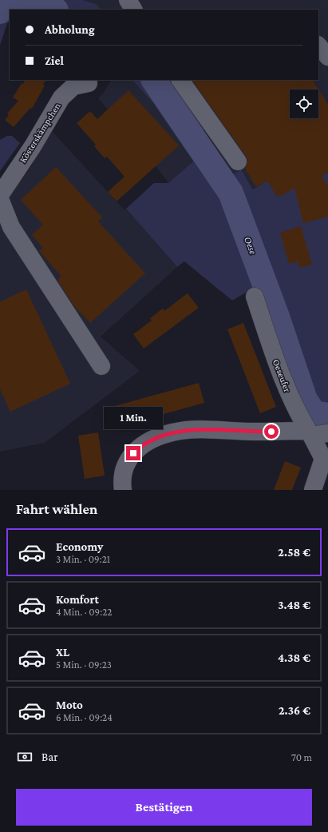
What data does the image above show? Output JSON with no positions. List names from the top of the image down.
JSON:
{
  "streets": {
    "street": ["Kösterskämpchen", "Oeseufer"]
  },
  "water": ["Oese"],
  "page": {
    "banner": ["Abholung", "Ziel"],
    "bubble": "1 Min.",
    "heading": "Fahrt wählen",
    "list": [
      {
        "name": "Economy",
        "note": "3 Min. · 09:21",
        "value": "2.58 €"
      },
      {
        "name": "Komfort",
        "note": "4 Min. · 09:22",
        "value": "3.48 €"
      },
      {
        "name": "XL",
        "note": "5 Min. · 09:23",
        "value": "4.38 €"
      },
      {
        "name": "Moto",
        "note": "6 Min. · 09:24",
        "value": "2.36 €"
      }
    ],
    "pay": ["Bar", "70 m"],
    "buttons": "Bestätigen"
  }
}
